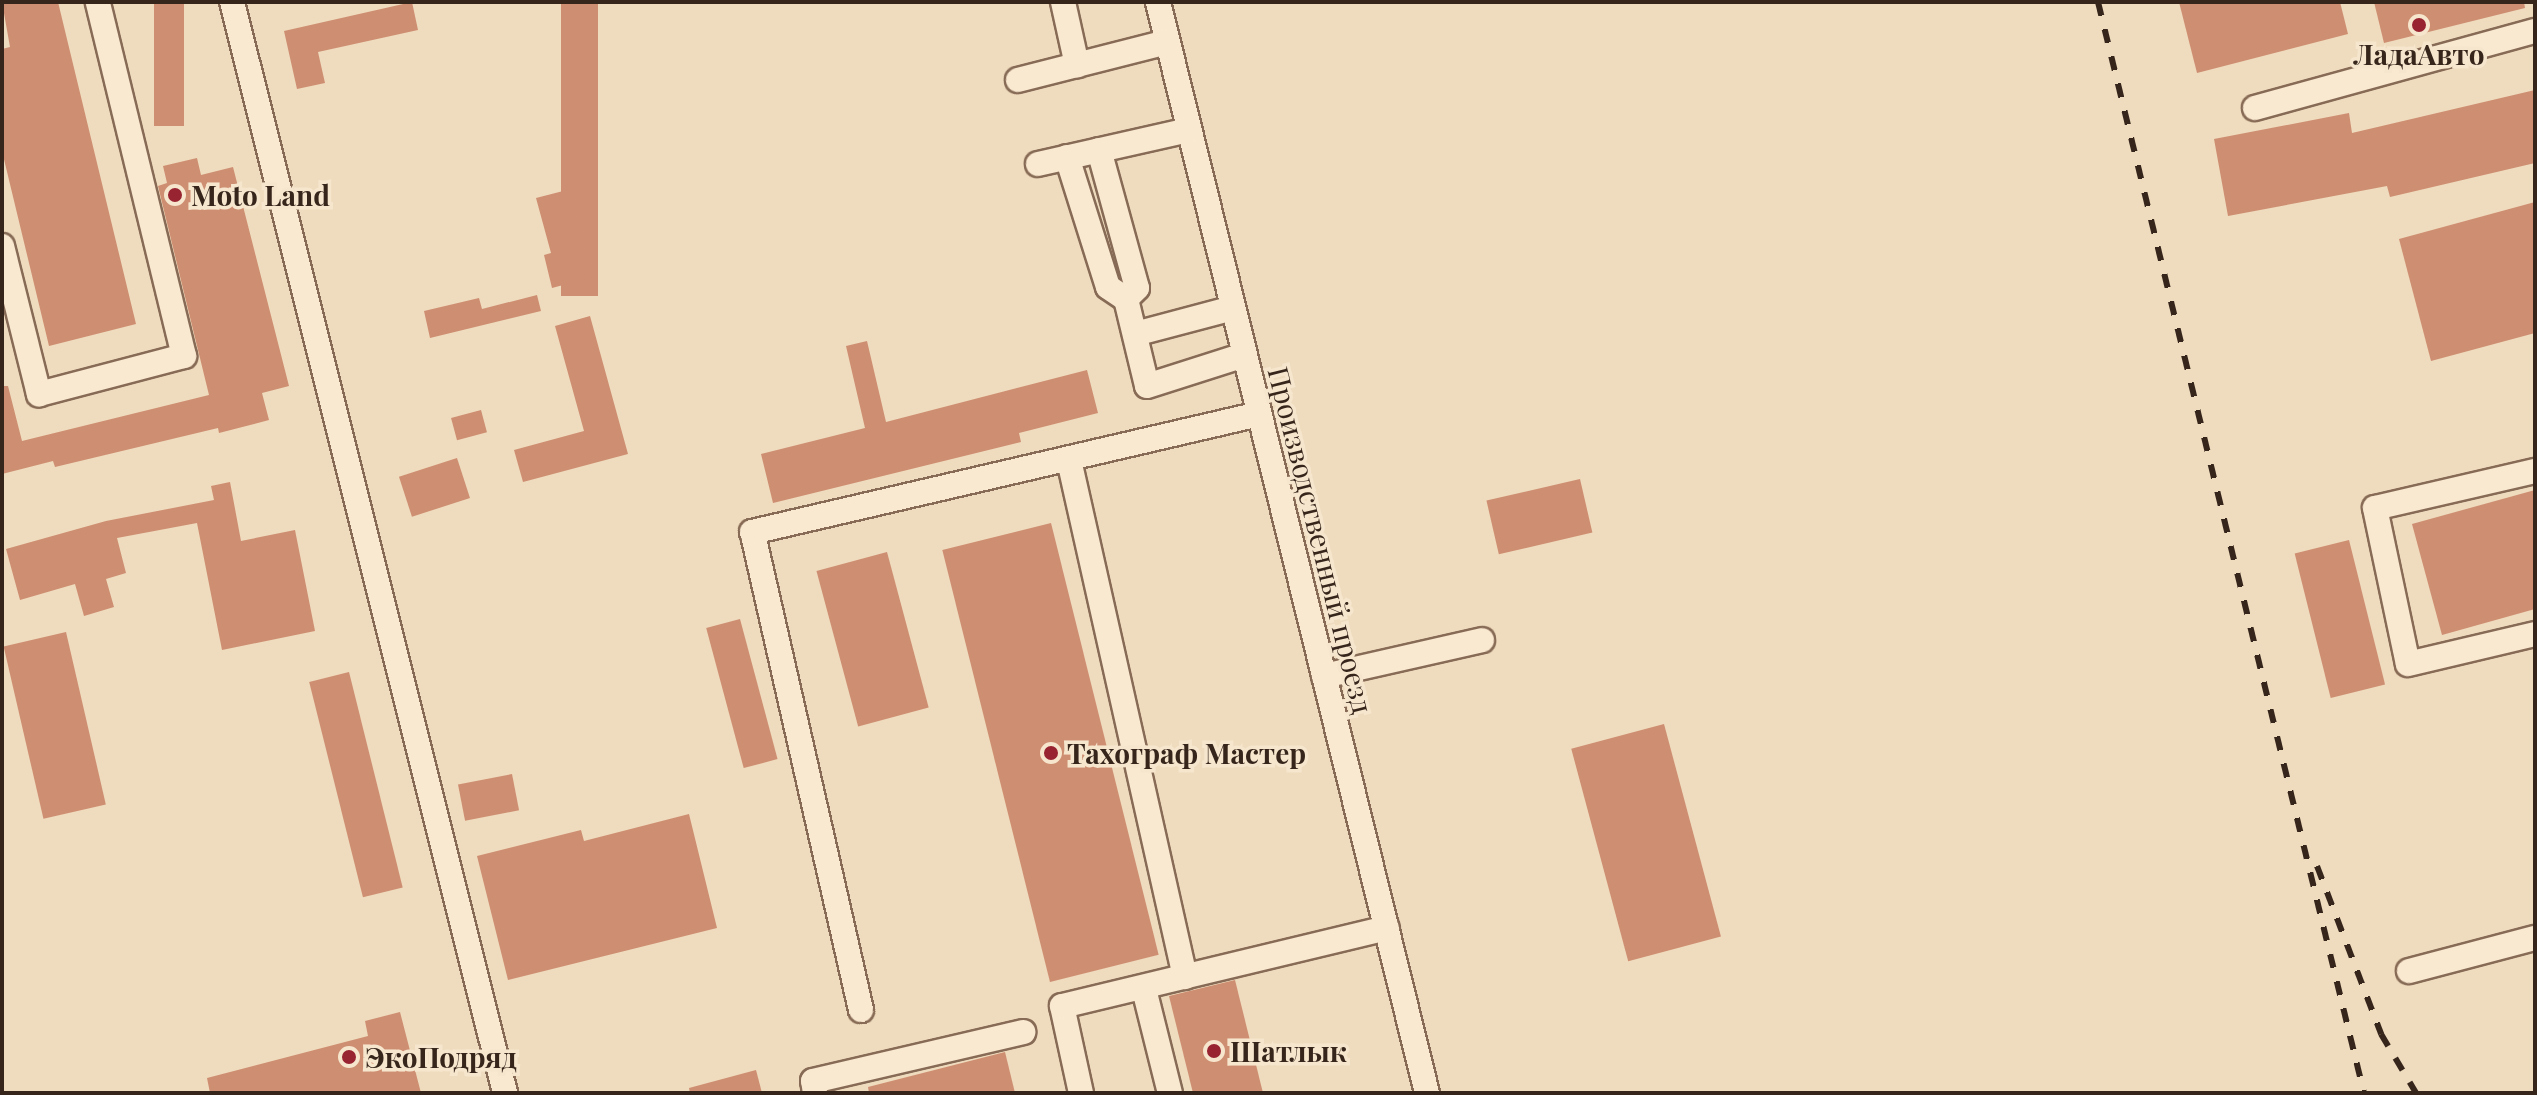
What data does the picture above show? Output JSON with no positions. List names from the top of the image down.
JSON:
{
  "streets": {
    "street": ["Производственный проезд"]
  },
  "places": [
    "ЛадаАвто",
    "Moto Land",
    "Тахограф Мастер",
    "Шатлык",
    "ЭкоПодряд"
  ]
}
